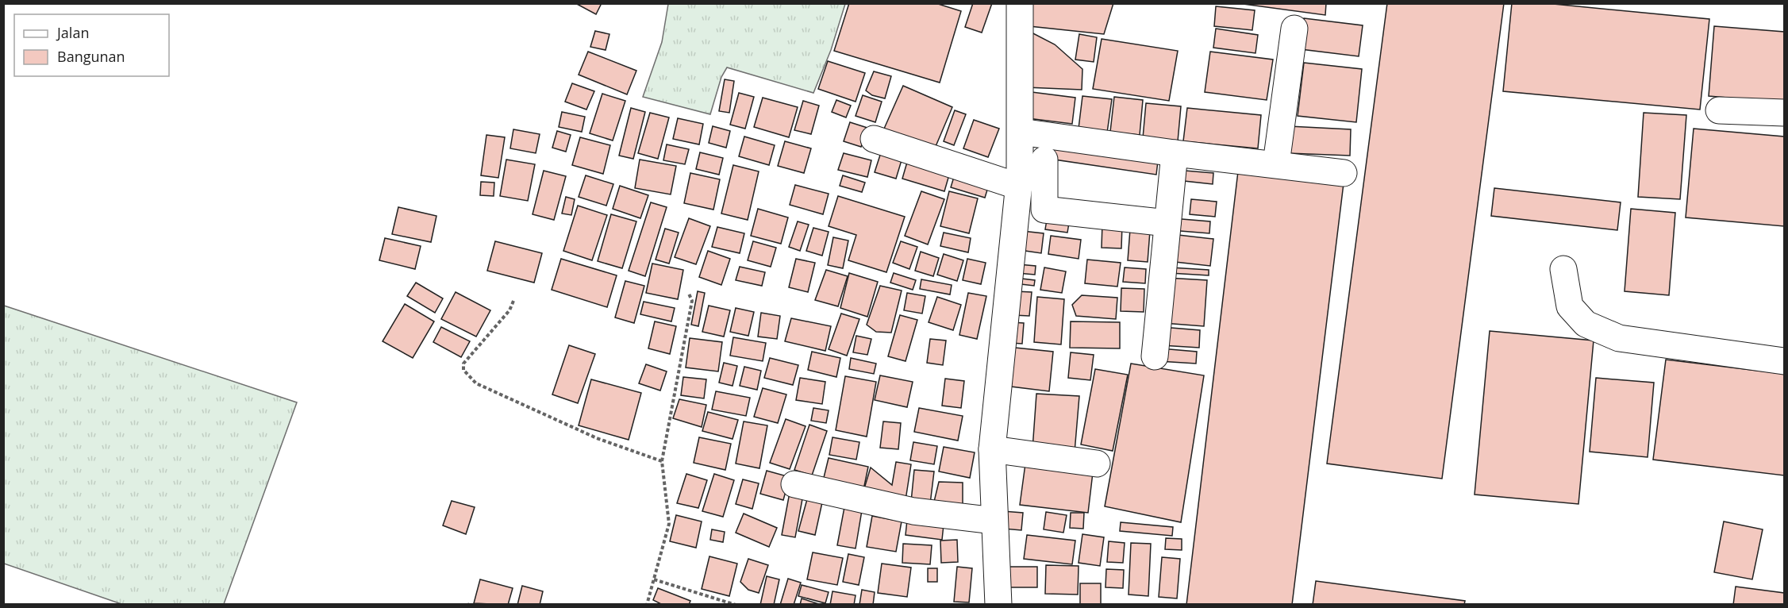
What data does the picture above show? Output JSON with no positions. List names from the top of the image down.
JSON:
{
  "legend": ["Jalan", "Bangunan"]
}
